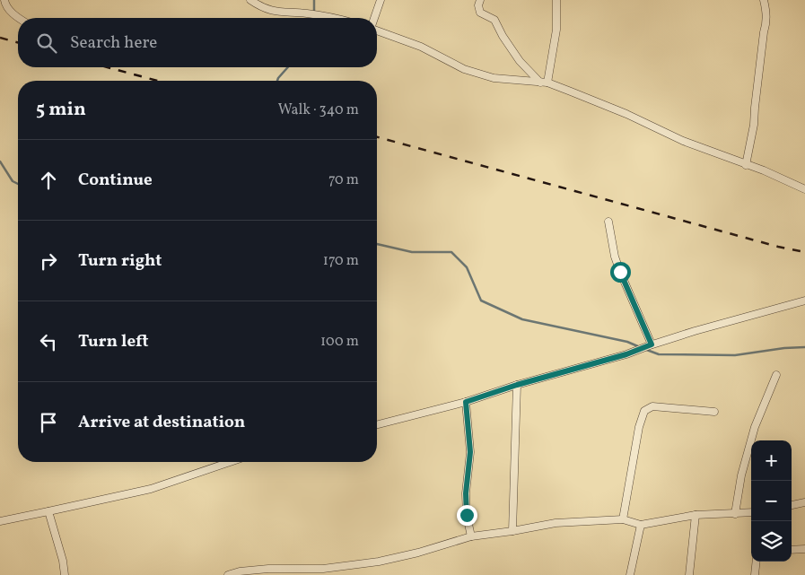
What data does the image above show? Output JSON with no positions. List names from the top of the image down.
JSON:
{
  "page": {
    "search": "Search here",
    "heading": ["5 min", "Walk · 340 m"],
    "list": [
      ["Continue", "70 m"],
      ["Turn right", "170 m"],
      ["Turn left", "100 m"],
      "Arrive at destination"
    ],
    "map_buttons": ["+", "−"]
  }
}
